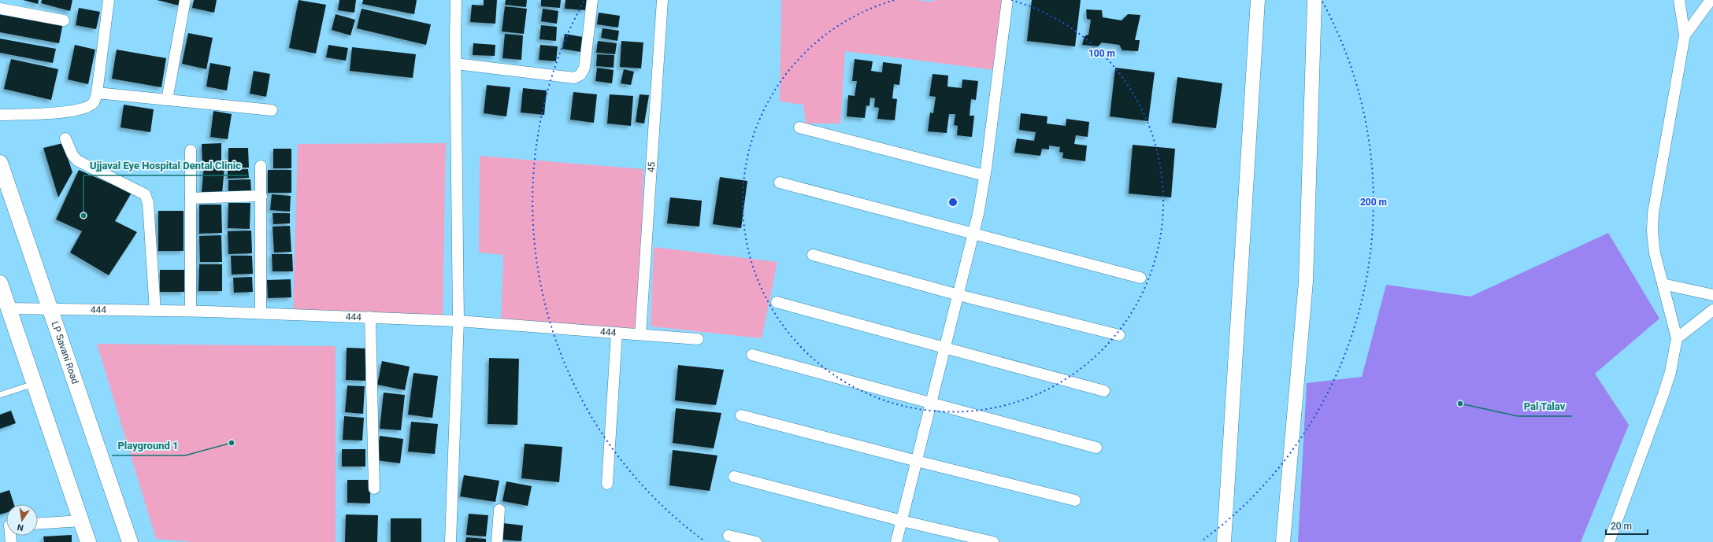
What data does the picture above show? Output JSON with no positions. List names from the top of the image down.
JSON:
{
  "streets": {
    "main road": ["LP Savani Road"],
    "street": ["45", "444"]
  },
  "crossings": [
    ["45", "444"],
    ["444", "LP Savani Road"]
  ],
  "places": ["Ujjaval Eye Hospital Dental Clinic", "Pal Talav", "Playground 1"],
  "scale_bar": "20 m",
  "north": "bottom",
  "rings": ["100 m", "200 m"]
}
